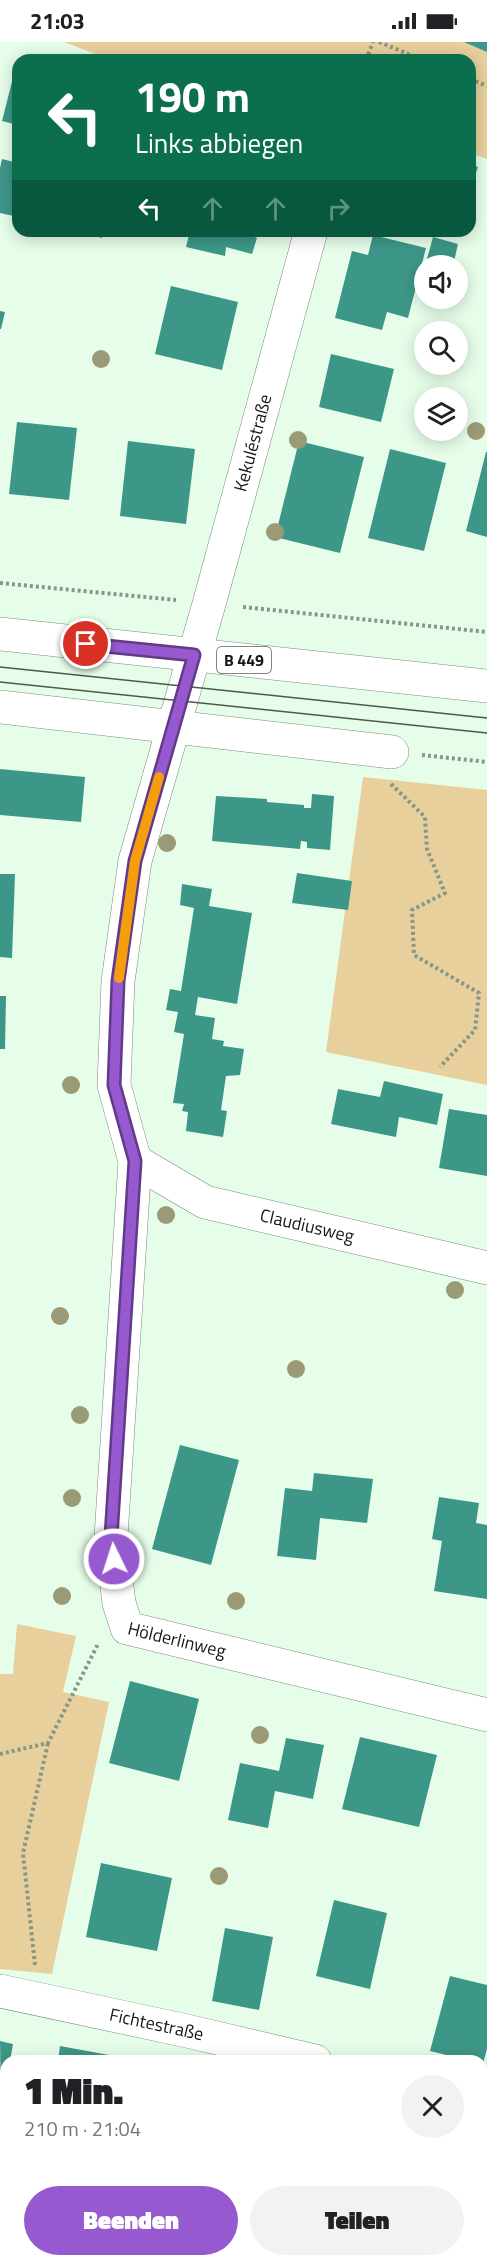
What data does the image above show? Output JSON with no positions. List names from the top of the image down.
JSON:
{
  "streets": {
    "street": [
      "Kekuléstraße",
      "B 449",
      "Claudiusweg",
      "Hölderlinweg",
      "Fichtestraße"
    ]
  },
  "crossings": [
    ["Kekuléstraße", "B 449"],
    ["Kekuléstraße", "Hölderlinweg"],
    ["B 449", "Hölderlinweg"],
    ["Claudiusweg", "Hölderlinweg"]
  ],
  "page": {
    "status": "21:03",
    "turn": ["190 m", "Links abbiegen"],
    "heading": ["1 Min.", "210 m · 21:04"],
    "buttons": ["Beenden", "Teilen"]
  }
}
